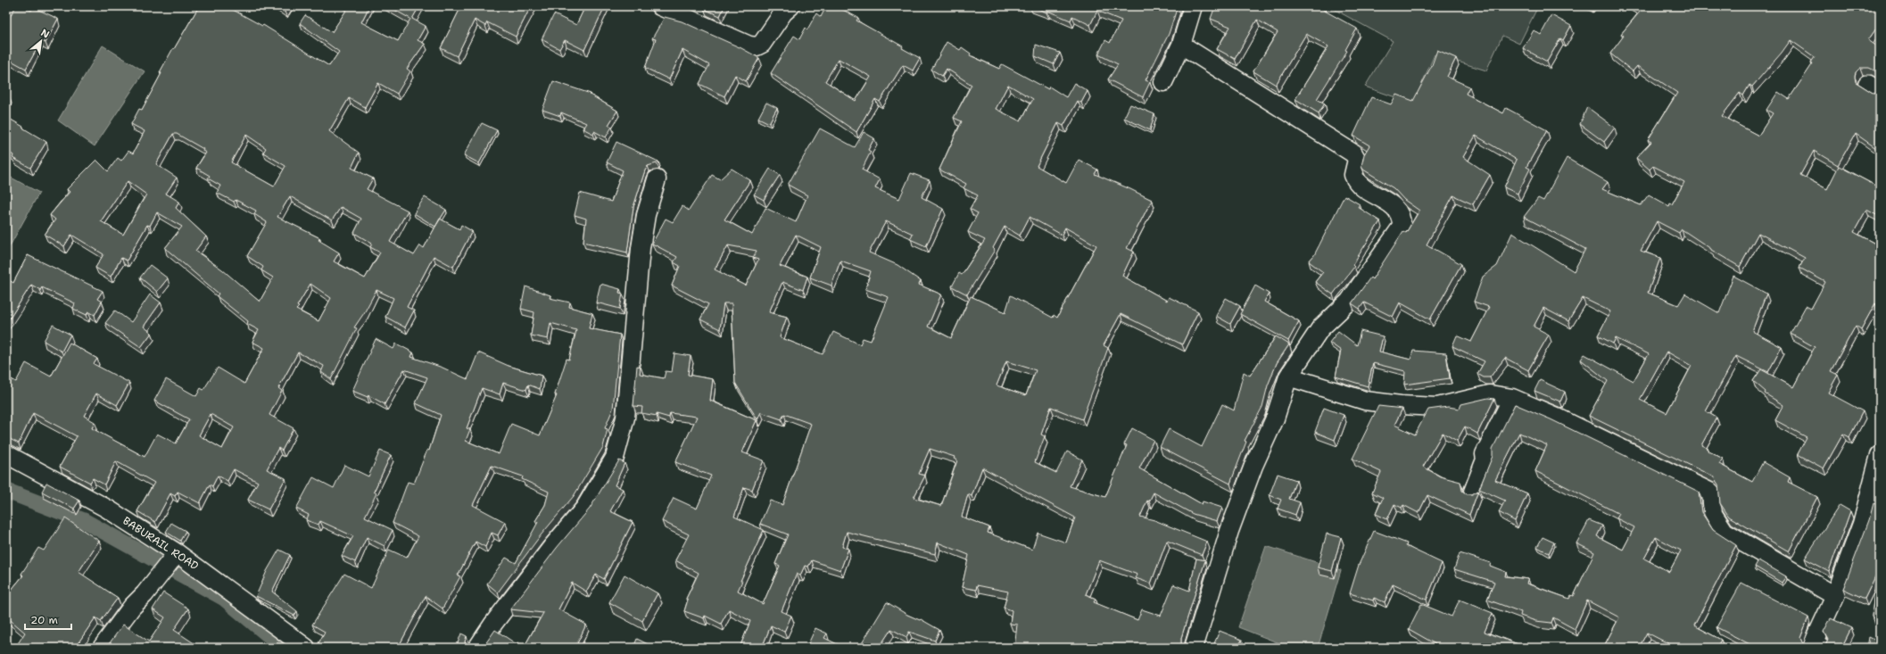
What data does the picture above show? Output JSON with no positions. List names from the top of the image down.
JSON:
{
  "streets": {
    "street": ["BABURAIL ROAD"]
  },
  "scale_bar": "20 m",
  "north": "top right"
}
